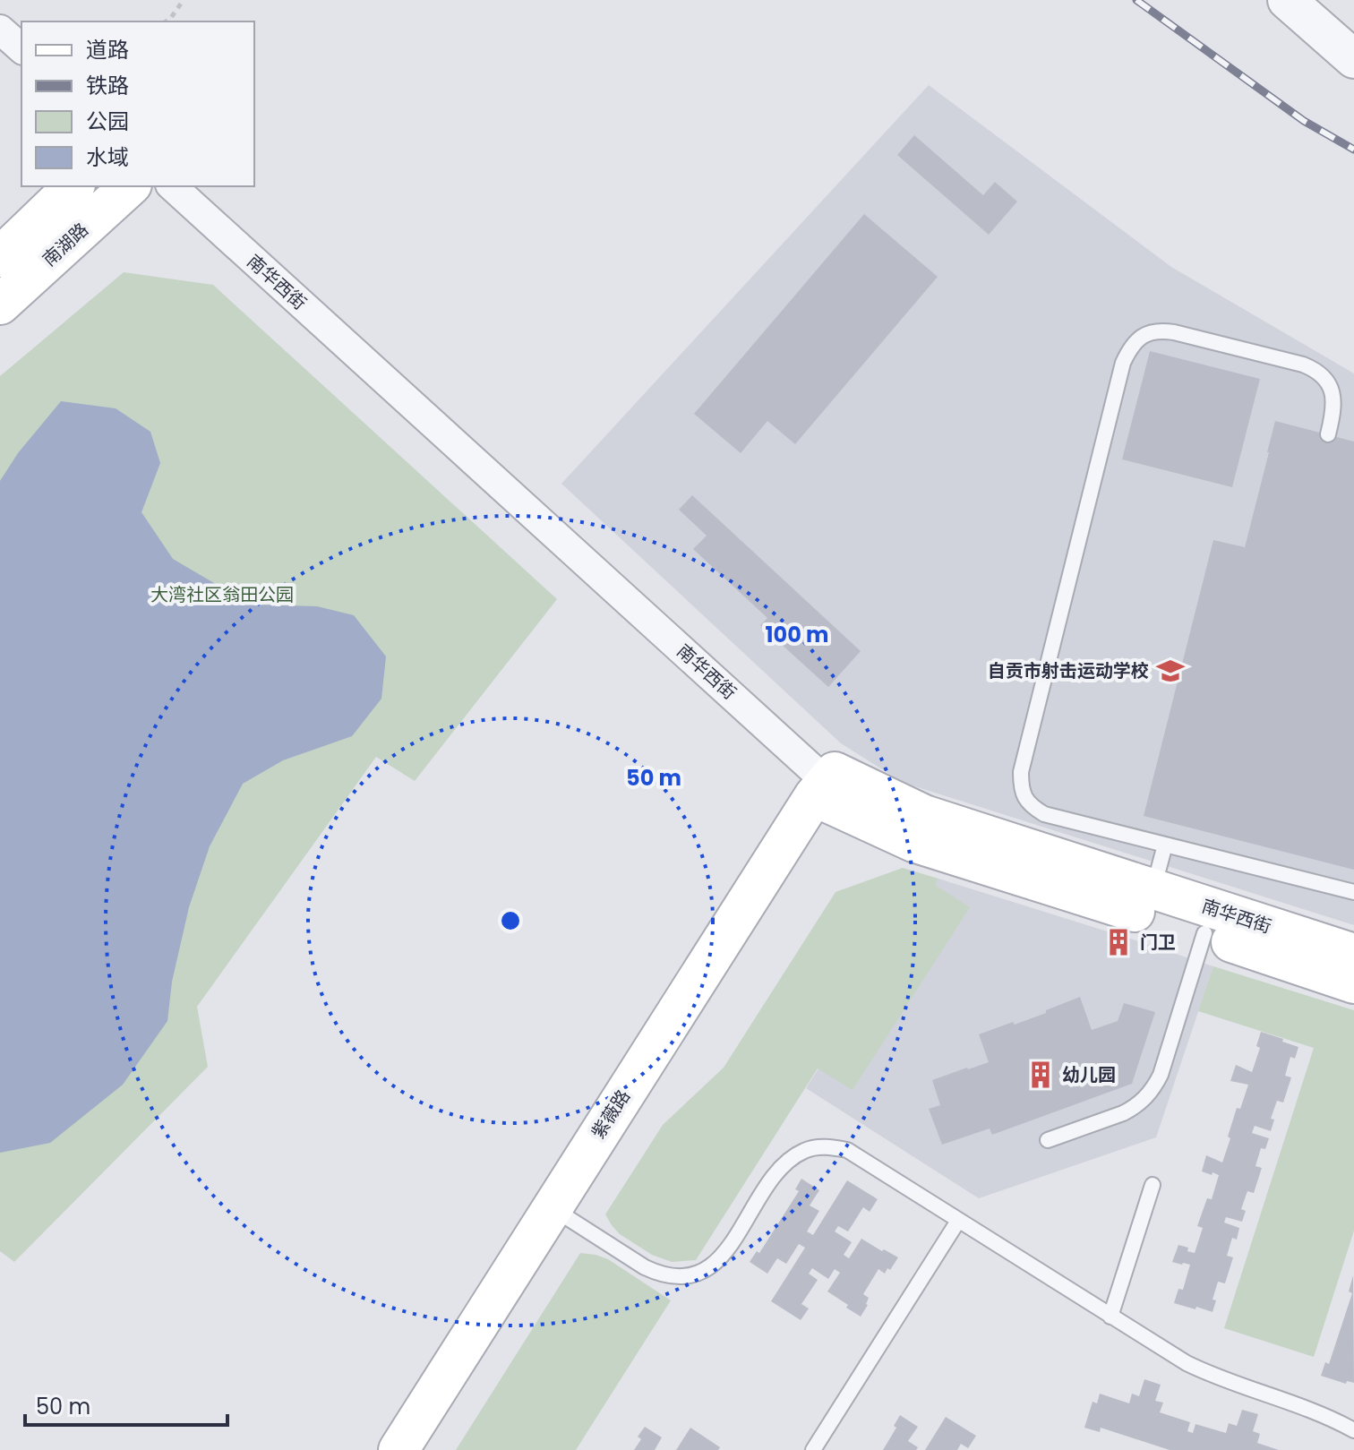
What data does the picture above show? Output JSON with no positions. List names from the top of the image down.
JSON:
{
  "streets": {
    "main road": ["南湖路", "南华西街", "紫薇路"]
  },
  "crossings": [
    ["南华西街", "紫薇路"]
  ],
  "parks": ["大湾社区翁田公园"],
  "places": {
    "school or university": ["自贡市射击运动学校"],
    "building": ["门卫", "幼儿园"]
  },
  "legend": [
    "道路",
    "铁路",
    "公园",
    "水域"
  ],
  "scale_bar": "50 m",
  "rings": ["100 m", "50 m"]
}
